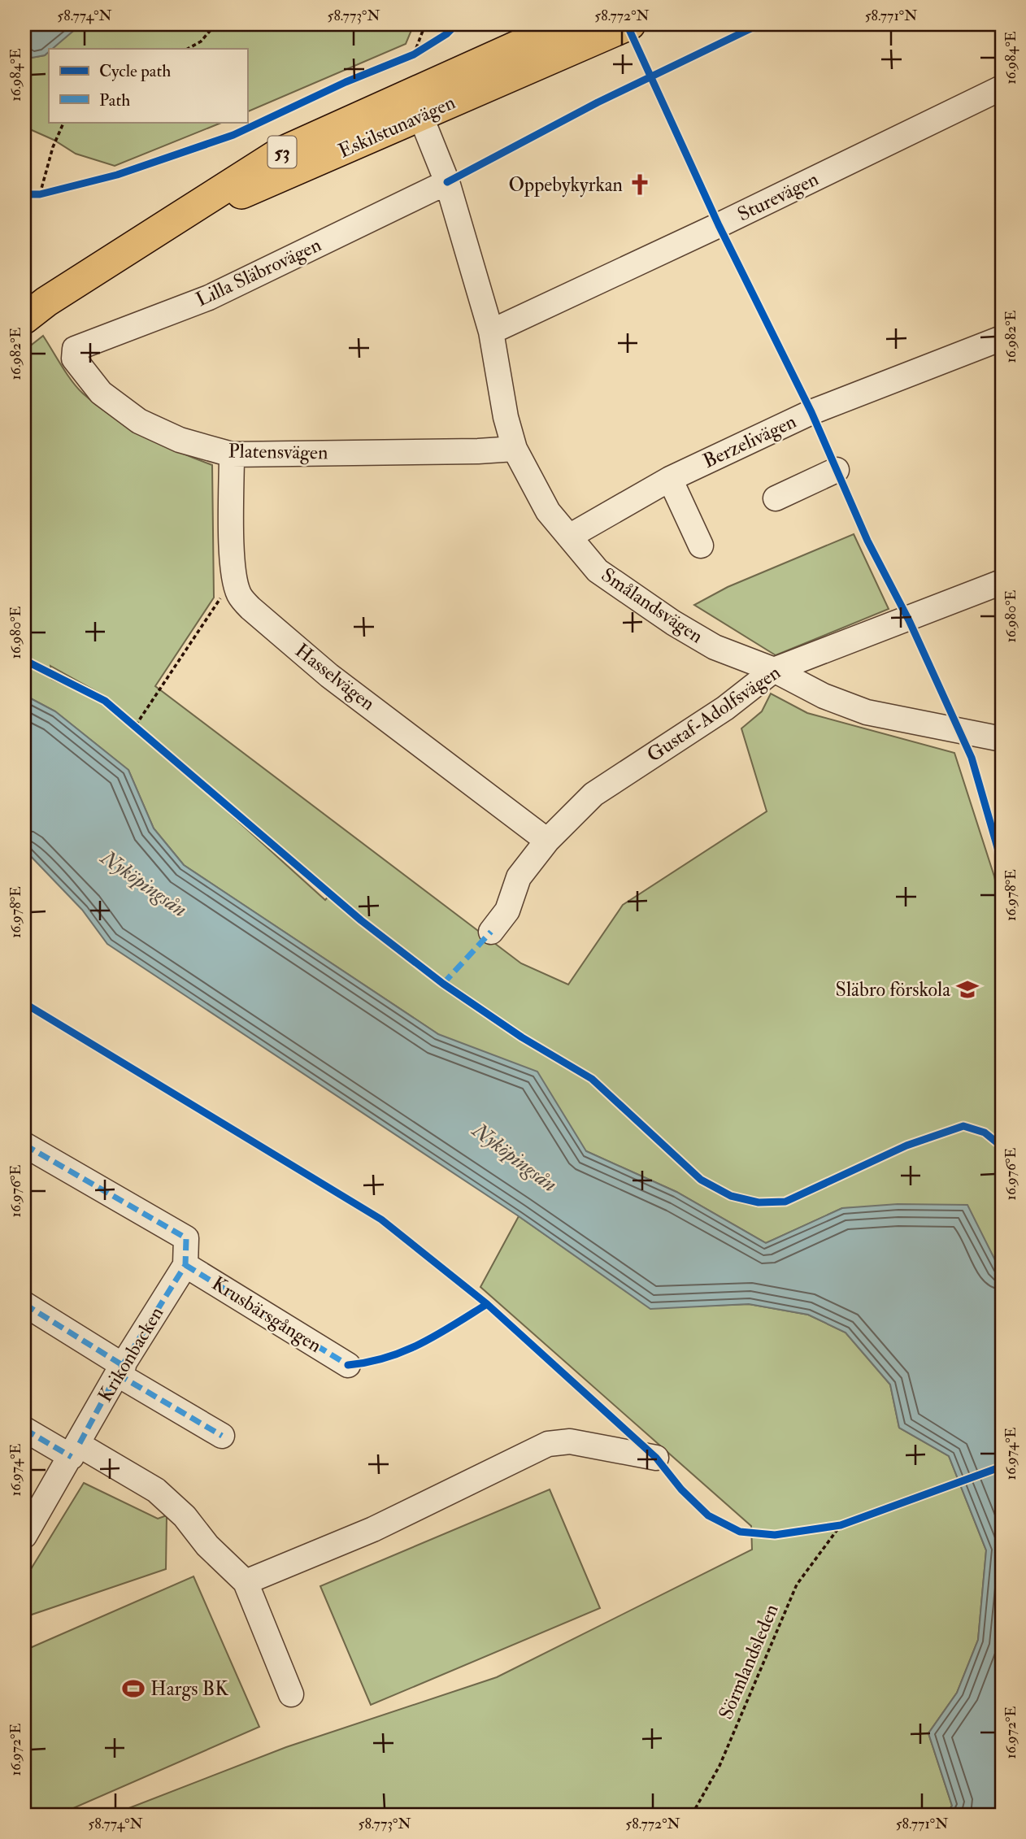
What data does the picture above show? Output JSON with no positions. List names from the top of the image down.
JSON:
{
  "streets": {
    "main road": ["Eskilstunavägen", "53"],
    "street": [
      "Sturevägen",
      "Lilla Släbrovägen",
      "Berzelivägen",
      "Platensvägen",
      "Smålandsvägen",
      "Hasselvägen",
      "Gustaf-Adolfsvägen",
      "Krusbärsgången",
      "Krikonbacken"
    ],
    "path": ["Sörmlandsleden"]
  },
  "crossings": [
    ["Eskilstunavägen", "Smålandsvägen"],
    ["Sturevägen", "Smålandsvägen"],
    ["Lilla Släbrovägen", "Platensvägen"],
    ["Lilla Släbrovägen", "Smålandsvägen"],
    ["Berzelivägen", "Smålandsvägen"],
    ["Platensvägen", "Smålandsvägen"],
    ["Platensvägen", "Hasselvägen"],
    ["Smålandsvägen", "Gustaf-Adolfsvägen"],
    ["Hasselvägen", "Gustaf-Adolfsvägen"],
    ["Krusbärsgången", "Krikonbacken"]
  ],
  "water": ["Nyköpingsån"],
  "places": {
    "church": ["Oppebykyrkan"],
    "school or university": ["Släbro förskola"],
    "sports": ["Hargs BK"]
  },
  "legend": ["Cycle path", "Path"],
  "coordinates": [
    "58.774°N",
    "58.773°N",
    "58.772°N",
    "58.771°N",
    "16.984°E",
    "16.982°E",
    "16.980°E",
    "16.978°E",
    "16.976°E",
    "16.974°E",
    "16.972°E"
  ]
}
